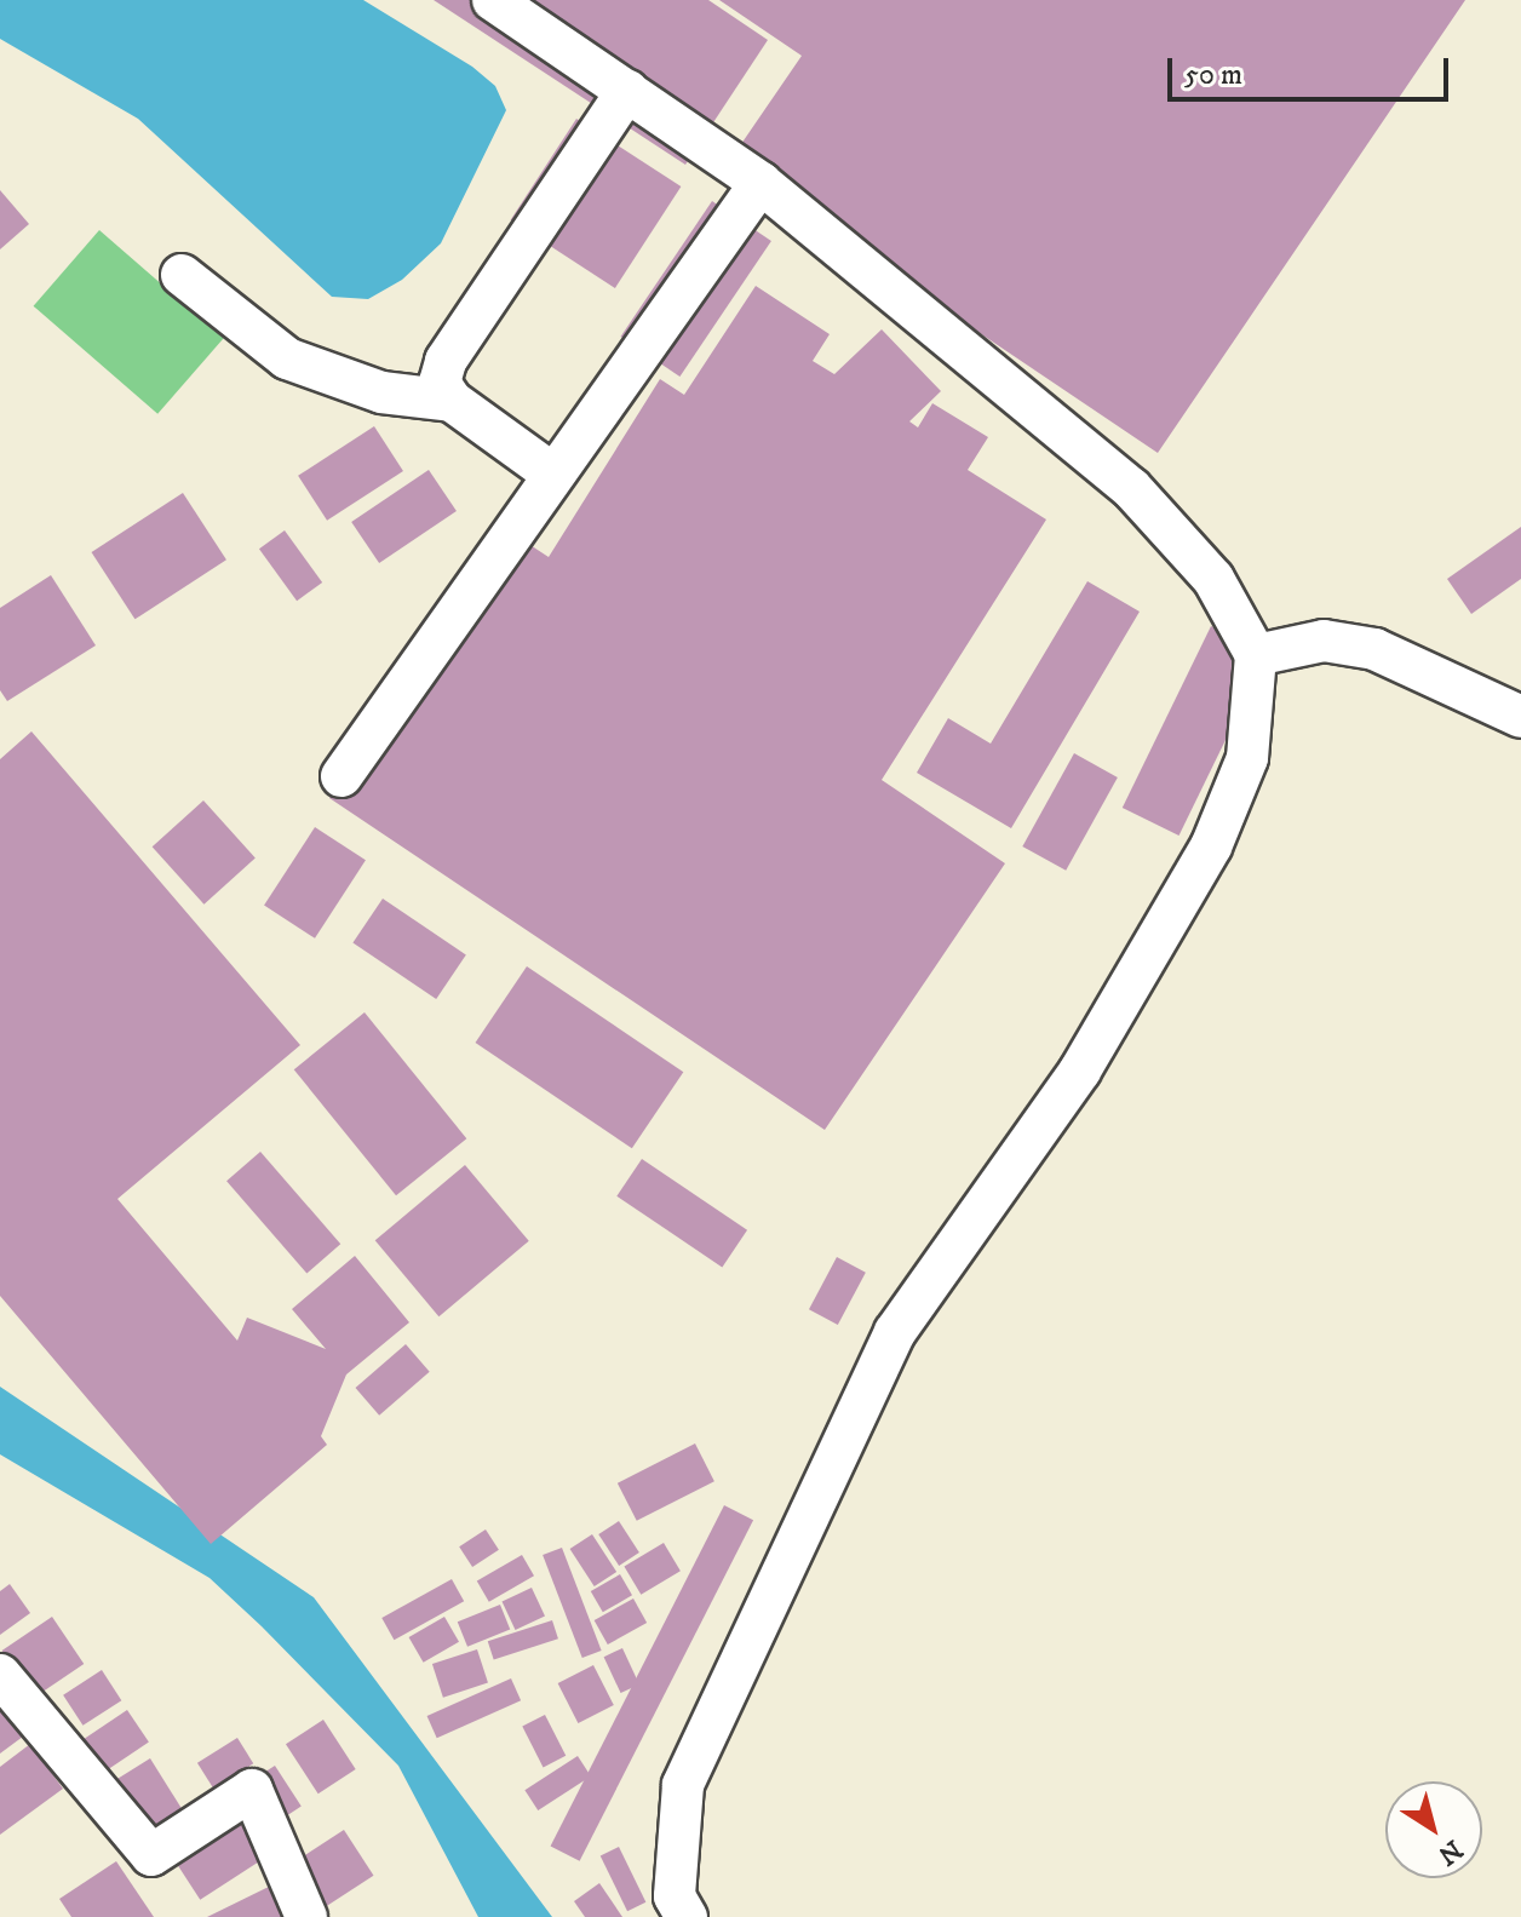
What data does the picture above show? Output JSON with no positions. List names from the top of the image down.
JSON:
{
  "scale_bar": "50 m",
  "north": "bottom right"
}
